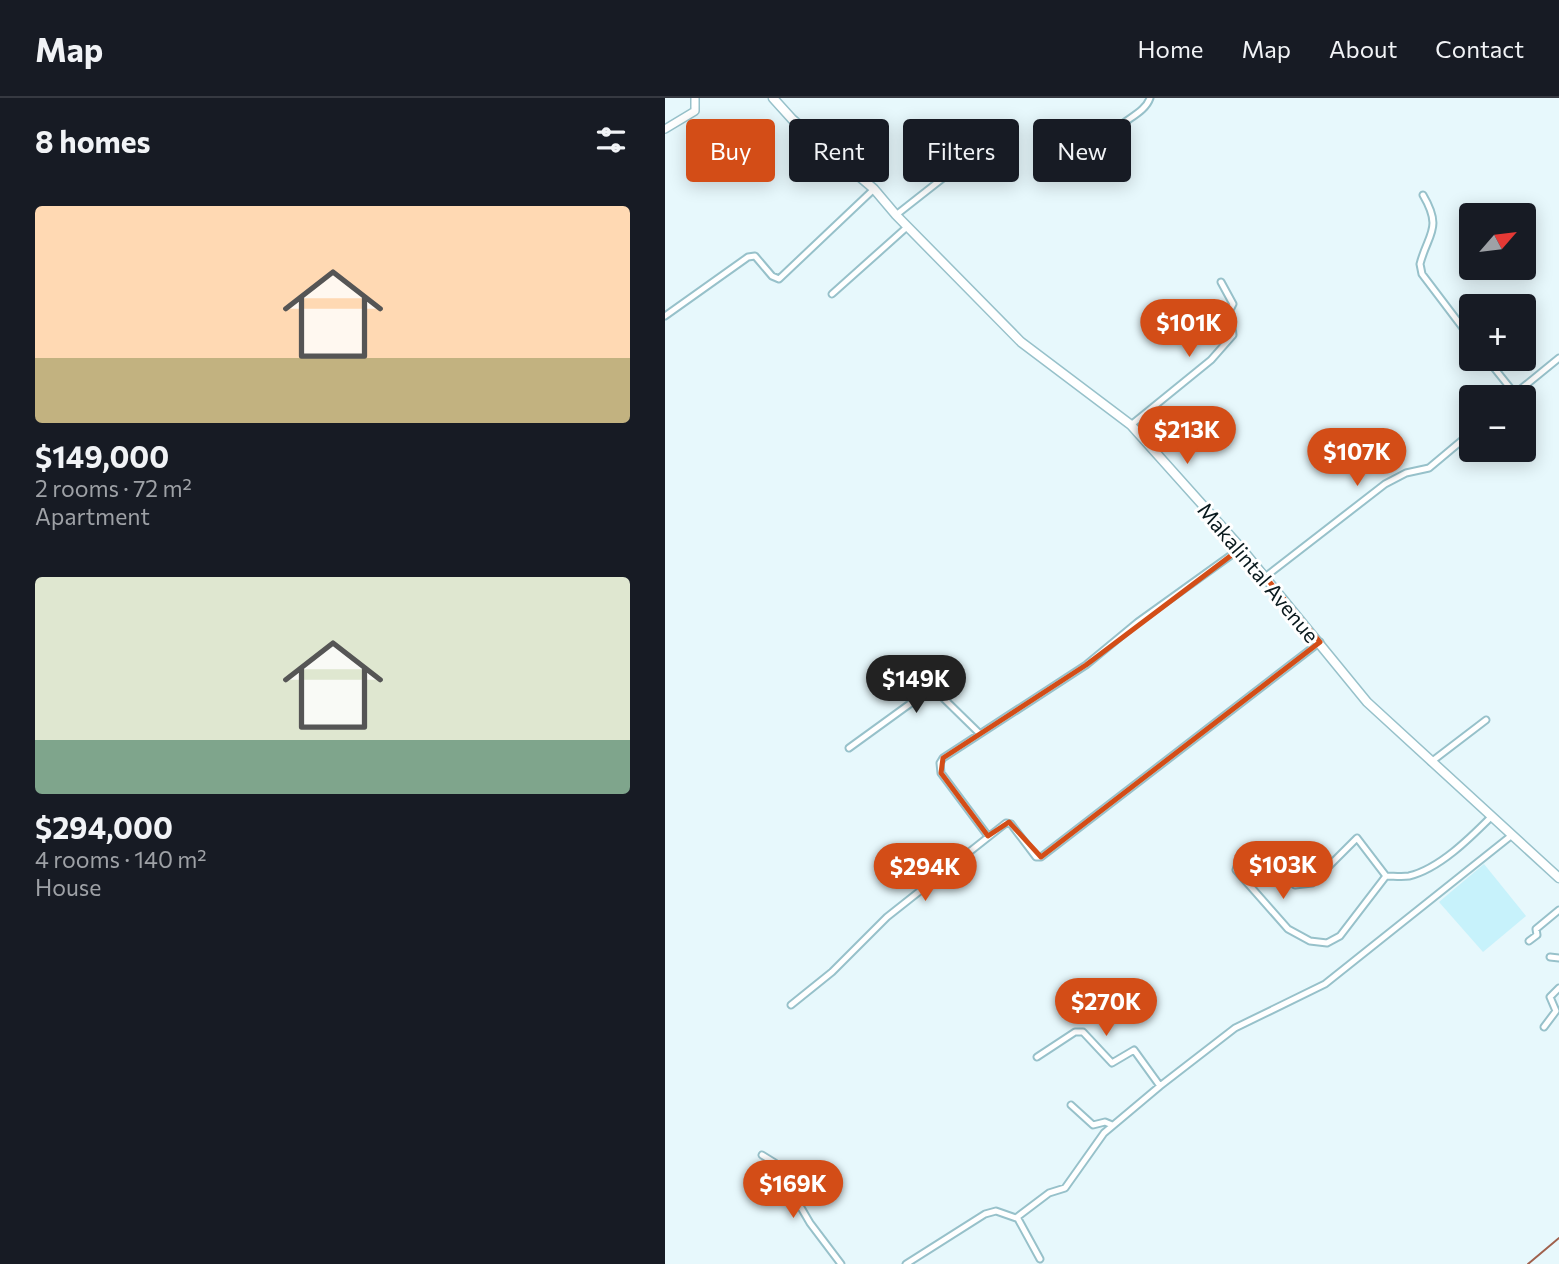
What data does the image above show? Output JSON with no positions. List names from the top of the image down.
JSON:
{
  "streets": {
    "main road": ["Makalintal Avenue"]
  },
  "north": "top right",
  "page": {
    "header": "Map",
    "nav": [
      "Home",
      "Map",
      "About",
      "Contact"
    ],
    "heading": "8 homes",
    "chip": [
      "Buy",
      "Rent",
      "Filters",
      "New"
    ],
    "list": [
      {
        "name": "$149,000",
        "note": "2 rooms · 72 m² · Apartment"
      },
      {
        "name": "$294,000",
        "note": "4 rooms · 140 m² · House"
      }
    ],
    "map_buttons": ["+", "−"],
    "price": [
      "$101K",
      "$213K",
      "$107K",
      "$149K",
      "$103K",
      "$294K",
      "$270K",
      "$169K"
    ]
  }
}
